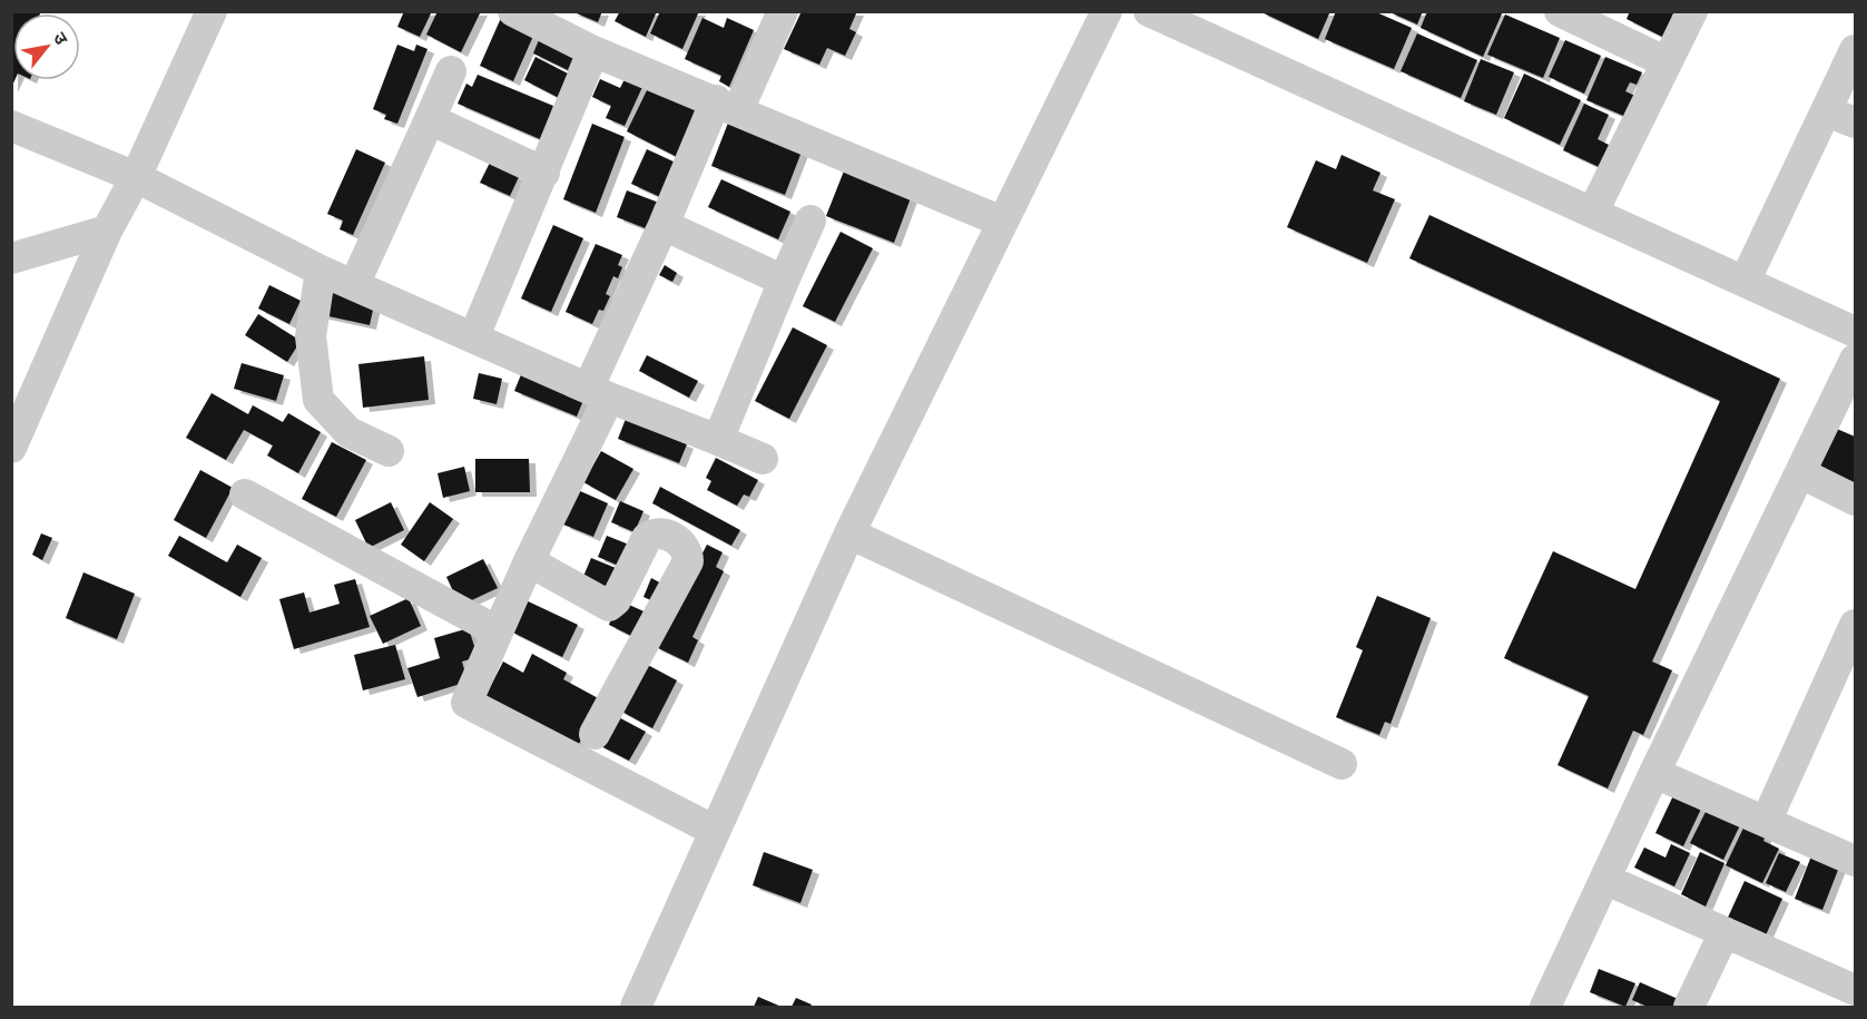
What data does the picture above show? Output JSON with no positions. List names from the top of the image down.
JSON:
{
  "north": "top right"
}
